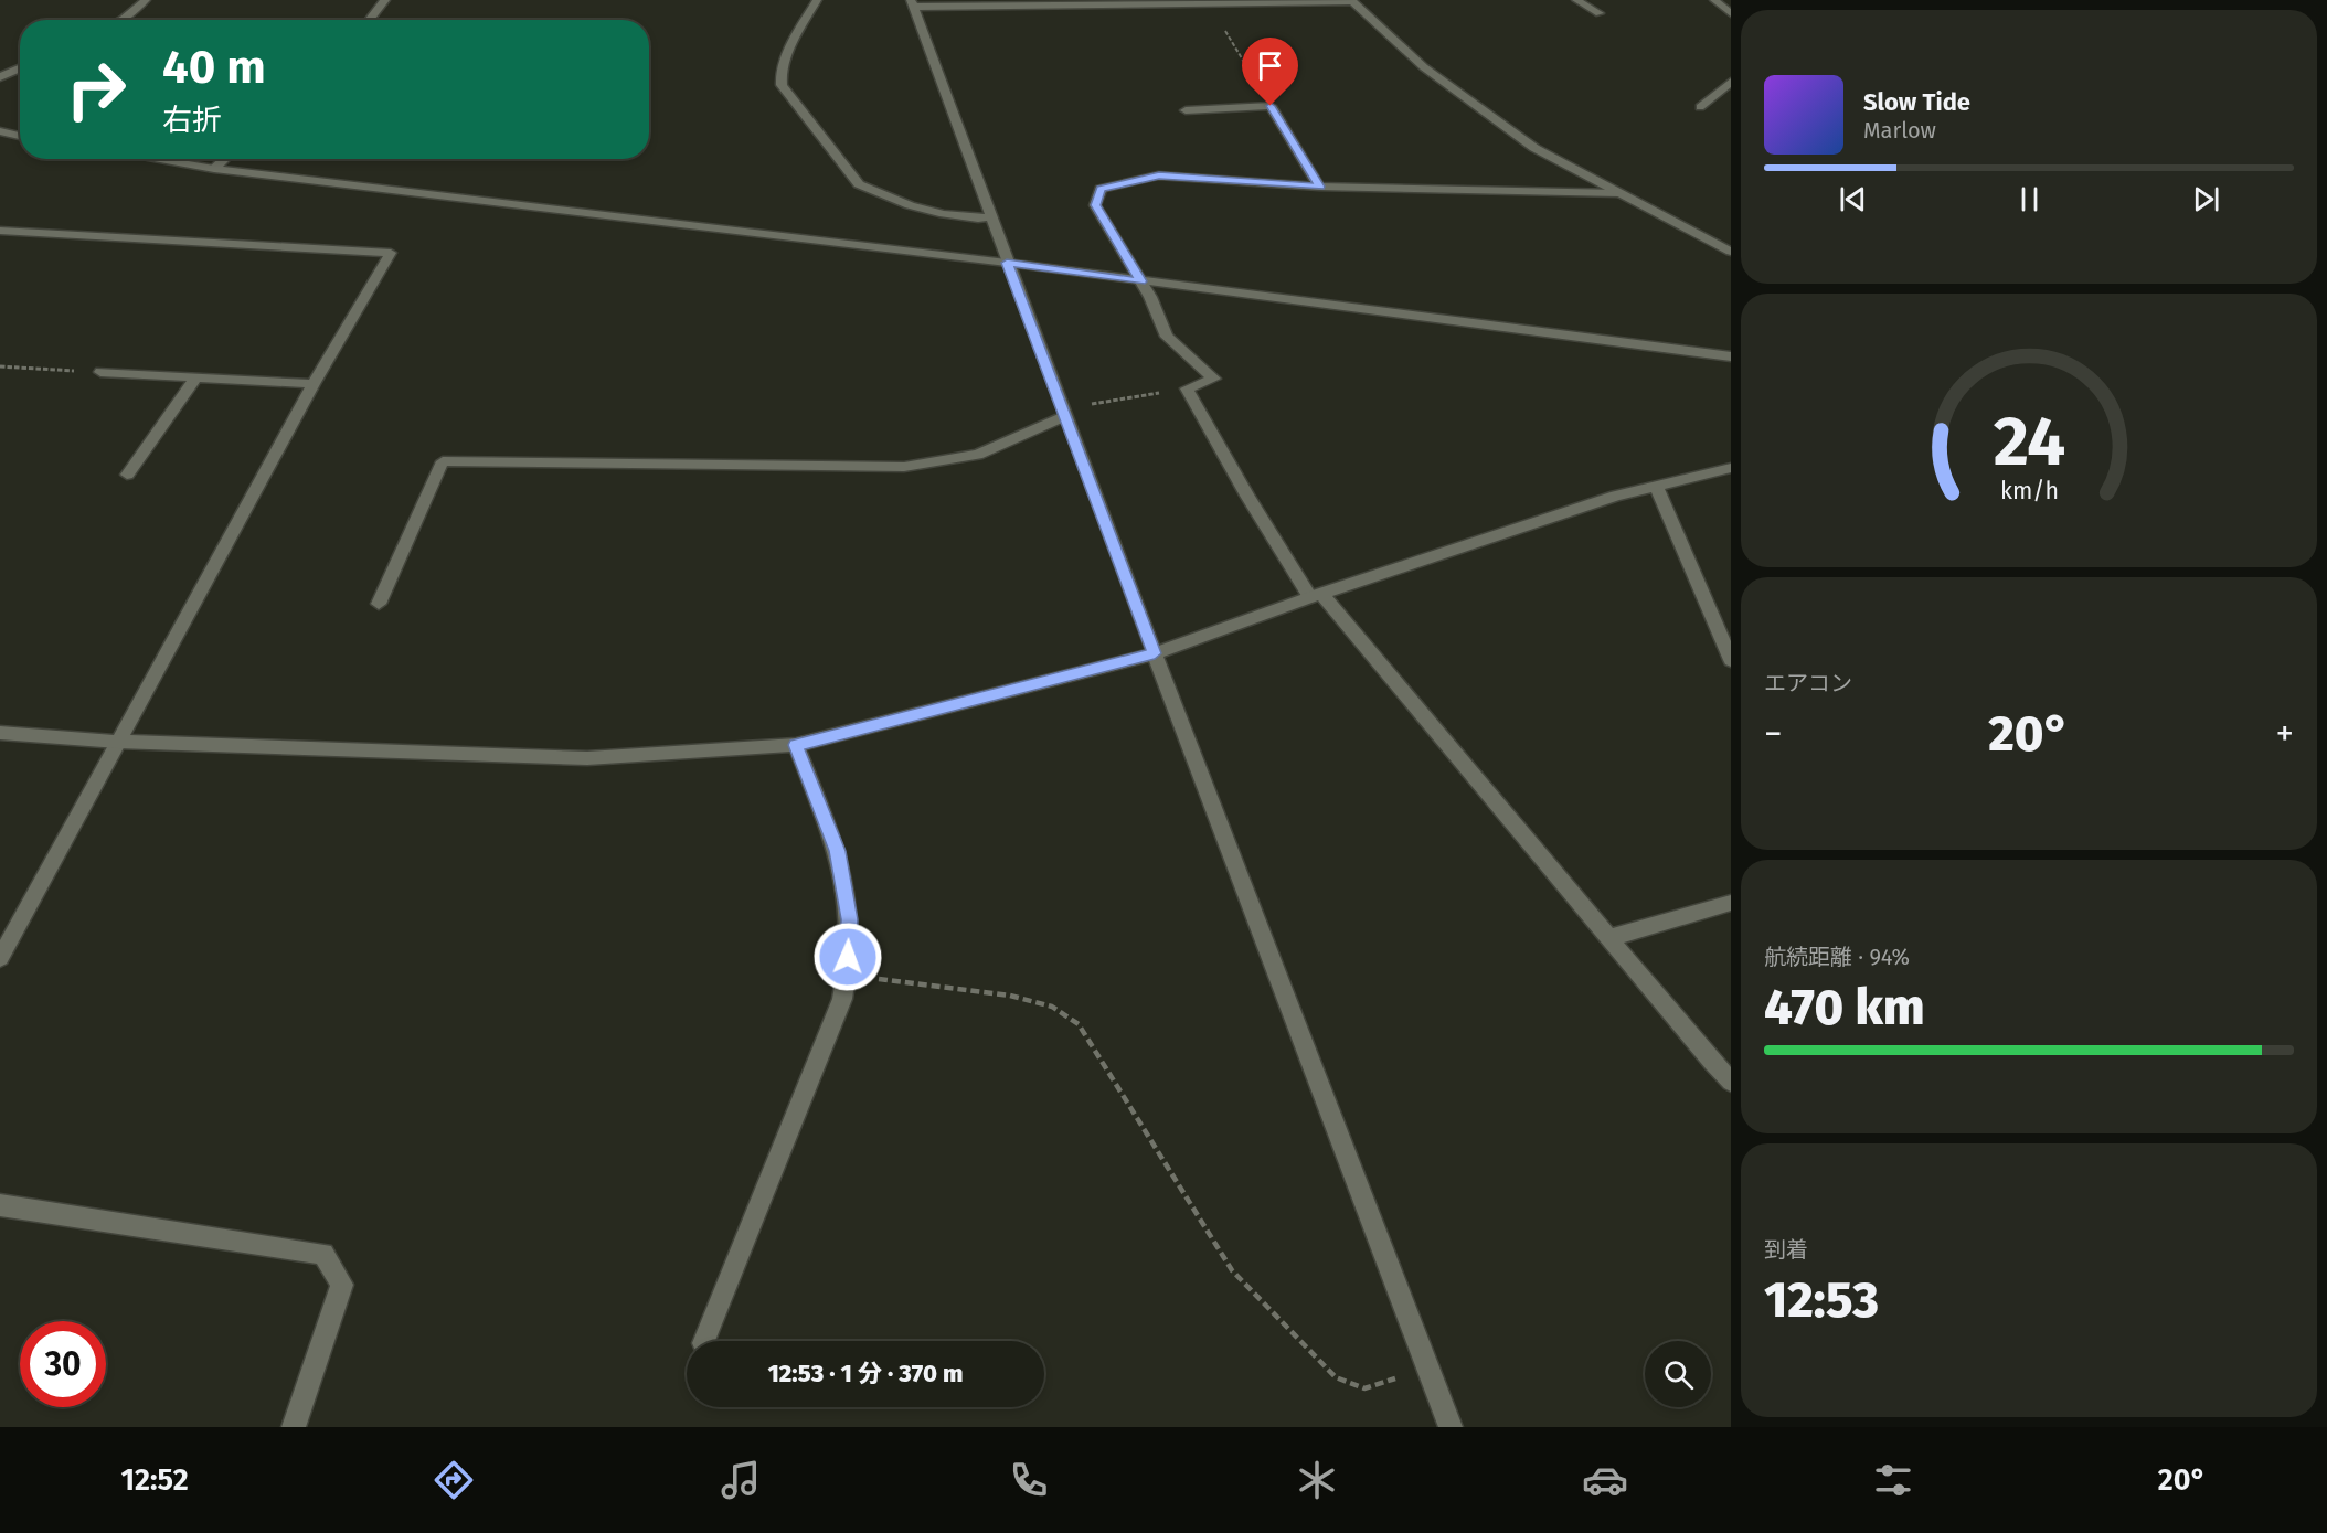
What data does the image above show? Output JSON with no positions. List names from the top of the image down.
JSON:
{
  "page": {
    "turn": ["40 m", "右折"],
    "song": ["Slow Tide", "Marlow"],
    "tile": [
      "エアコン",
      ["航続距離 · 94%", "470 km"],
      ["到着", "12:53"]
    ],
    "heat": ["−", "20°", "+"],
    "limit": "30",
    "trip": "12:53 · 1 分 · 370 m",
    "tabs": ["12:52", "20°"],
    "gauge": ["24", "km/h"]
  }
}
